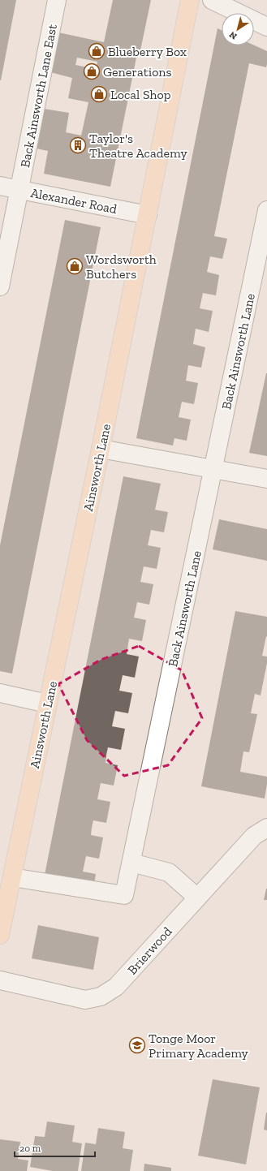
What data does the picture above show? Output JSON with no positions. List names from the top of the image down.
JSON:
{
  "streets": {
    "main road": ["Ainsworth Lane"],
    "street": [
      "Back Ainsworth Lane East",
      "Alexander Road",
      "Back Ainsworth Lane",
      "Brierwood"
    ]
  },
  "crossings": [
    ["Back Ainsworth Lane East", "Alexander Road"],
    ["Alexander Road", "Ainsworth Lane"],
    ["Back Ainsworth Lane", "Ainsworth Lane"]
  ],
  "places": {
    "shop": [
      "Blueberry Box",
      "Generations",
      "Local Shop",
      "Wordsworth Butchers"
    ],
    "building": ["Taylor's Theatre Academy"],
    "school or university": ["Tonge Moor Primary Academy"]
  },
  "scale_bar": "20 m",
  "north": "bottom left"
}
